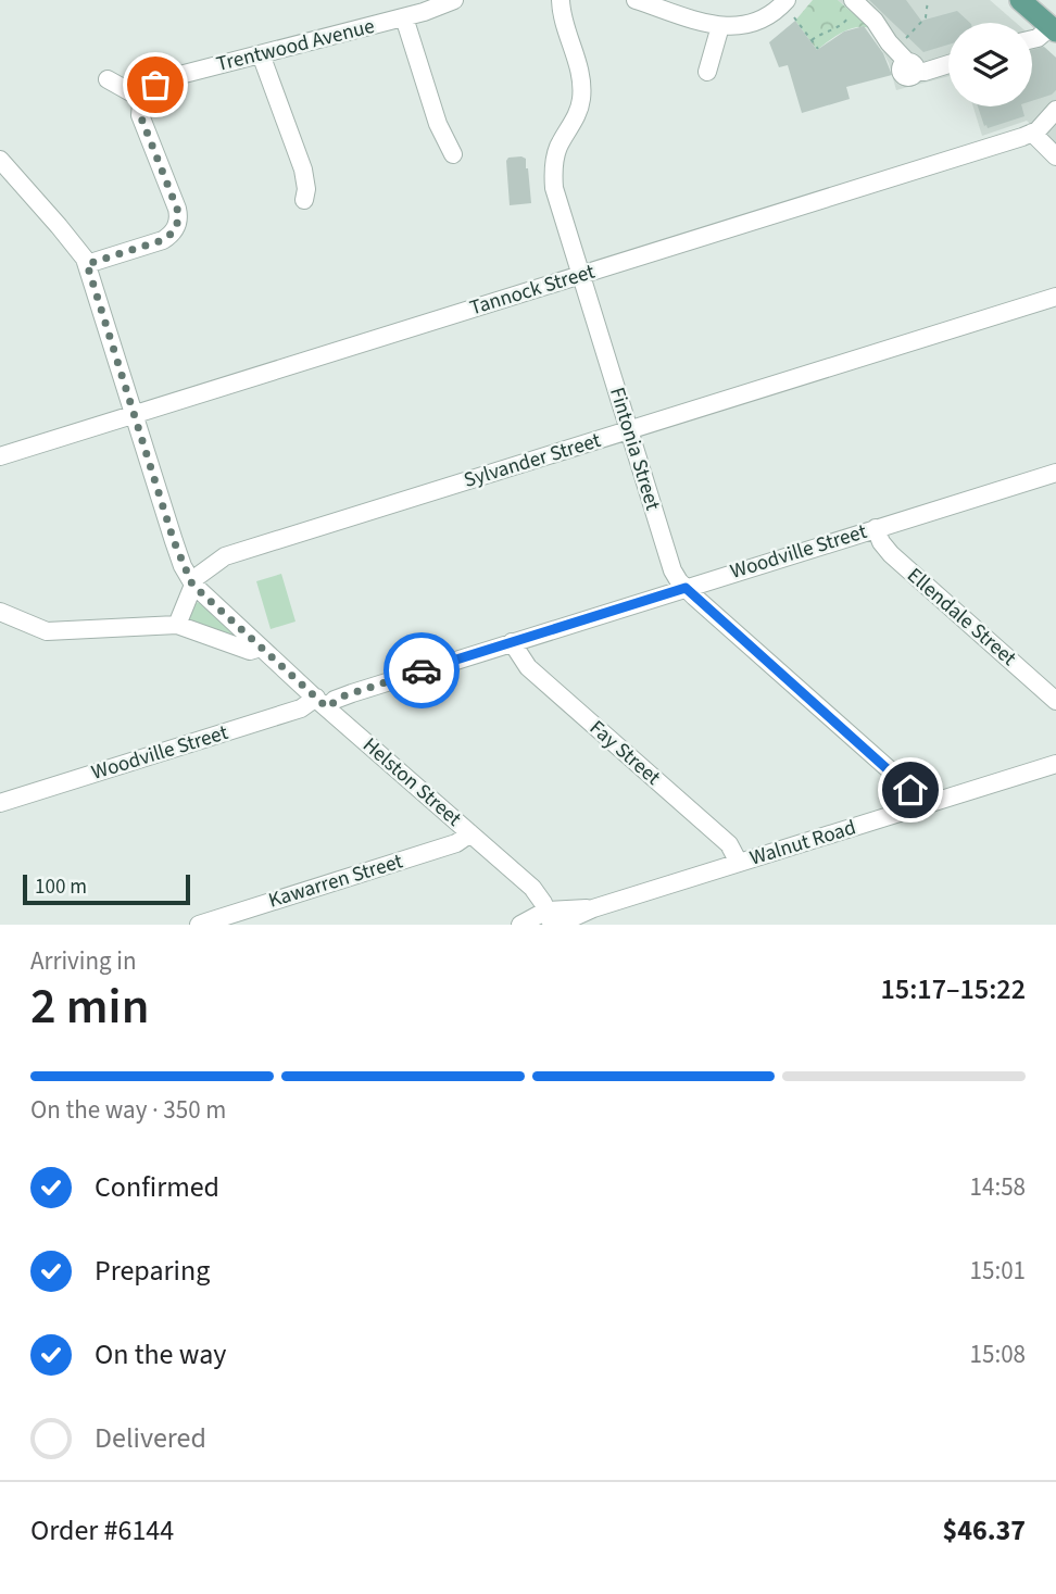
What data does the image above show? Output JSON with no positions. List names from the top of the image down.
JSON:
{
  "streets": {
    "street": [
      "Trentwood Avenue",
      "Tannock Street",
      "Fintonia Street",
      "Sylvander Street",
      "Woodville Street",
      "Ellendale Street",
      "Fay Street",
      "Helston Street",
      "Walnut Road",
      "Kawarren Street"
    ]
  },
  "crossings": [
    ["Tannock Street", "Fintonia Street"],
    ["Tannock Street", "Helston Street"],
    ["Fintonia Street", "Sylvander Street"],
    ["Fintonia Street", "Woodville Street"],
    ["Fintonia Street", "Walnut Road"],
    ["Sylvander Street", "Helston Street"],
    ["Woodville Street", "Ellendale Street"],
    ["Woodville Street", "Fay Street"],
    ["Woodville Street", "Helston Street"],
    ["Fay Street", "Walnut Road"],
    ["Helston Street", "Walnut Road"],
    ["Helston Street", "Kawarren Street"]
  ],
  "scale_bar": "100 m",
  "page": {
    "scale": "100 m",
    "heading": ["2 min", "Arriving in", "15:17–15:22"],
    "panel": ["Order #6144", "$46.37"],
    "bar": "On the way · 350 m",
    "list": [
      ["Confirmed", "14:58"],
      ["Preparing", "15:01"],
      ["On the way", "15:08"],
      "Delivered"
    ]
  }
}
